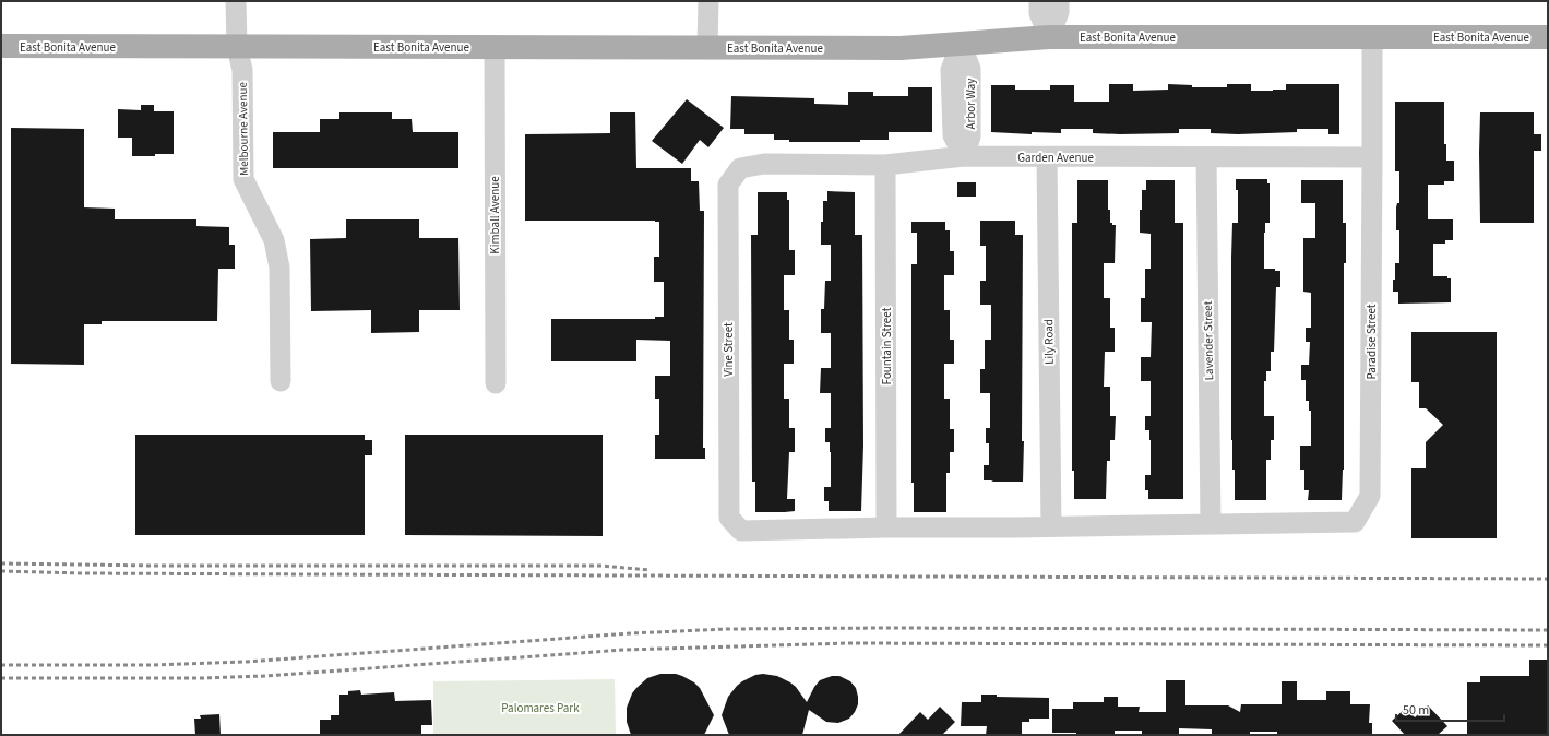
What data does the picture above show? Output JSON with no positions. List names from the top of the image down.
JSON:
{
  "streets": {
    "main road": ["East Bonita Avenue"],
    "street": [
      "Arbor Way",
      "Melbourne Avenue",
      "Garden Avenue",
      "Kimball Avenue",
      "Lavender Street",
      "Lily Road",
      "Paradise Street",
      "Fountain Street",
      "Vine Street"
    ]
  },
  "crossings": [
    ["East Bonita Avenue", "Arbor Way"],
    ["East Bonita Avenue", "Melbourne Avenue"],
    ["East Bonita Avenue", "Kimball Avenue"],
    ["East Bonita Avenue", "Paradise Street"],
    ["Arbor Way", "Garden Avenue"],
    ["Garden Avenue", "Lavender Street"],
    ["Garden Avenue", "Lily Road"],
    ["Garden Avenue", "Paradise Street"],
    ["Garden Avenue", "Fountain Street"],
    ["Garden Avenue", "Vine Street"],
    ["Lavender Street", "Paradise Street"],
    ["Fountain Street", "Vine Street"]
  ],
  "parks": ["Palomares Park"],
  "scale_bar": "50 m"
}
